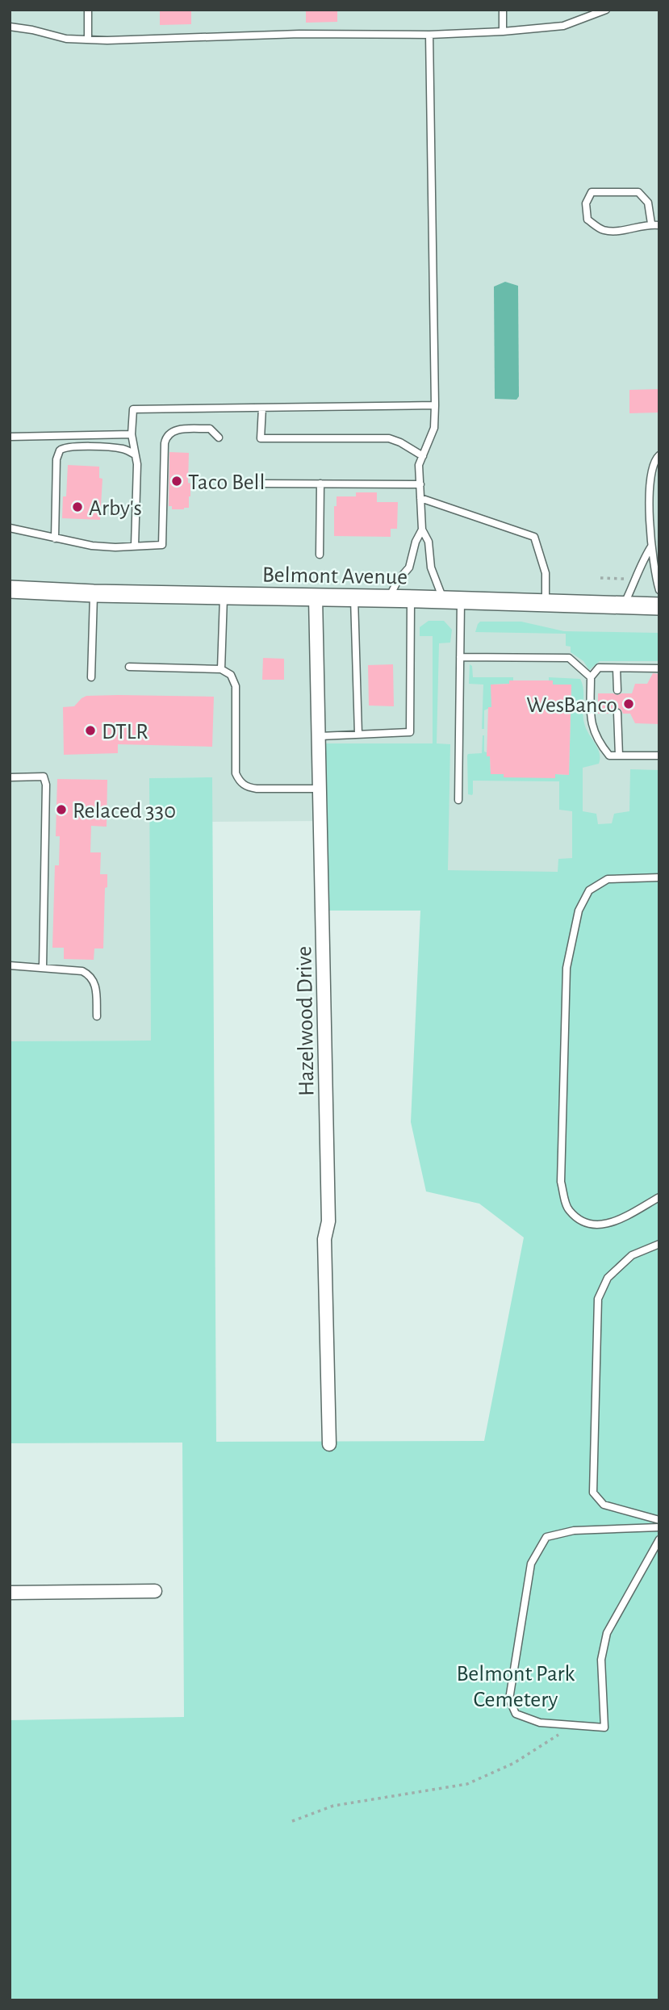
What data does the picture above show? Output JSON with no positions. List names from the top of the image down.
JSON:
{
  "streets": {
    "main road": ["Belmont Avenue"],
    "street": ["Hazelwood Drive"]
  },
  "crossings": [
    ["Belmont Avenue", "Hazelwood Drive"]
  ],
  "parks": ["Belmont Park Cemetery"],
  "places": [
    "Taco Bell",
    "Arby's",
    "WesBanco",
    "DTLR",
    "Relaced 330"
  ]
}
